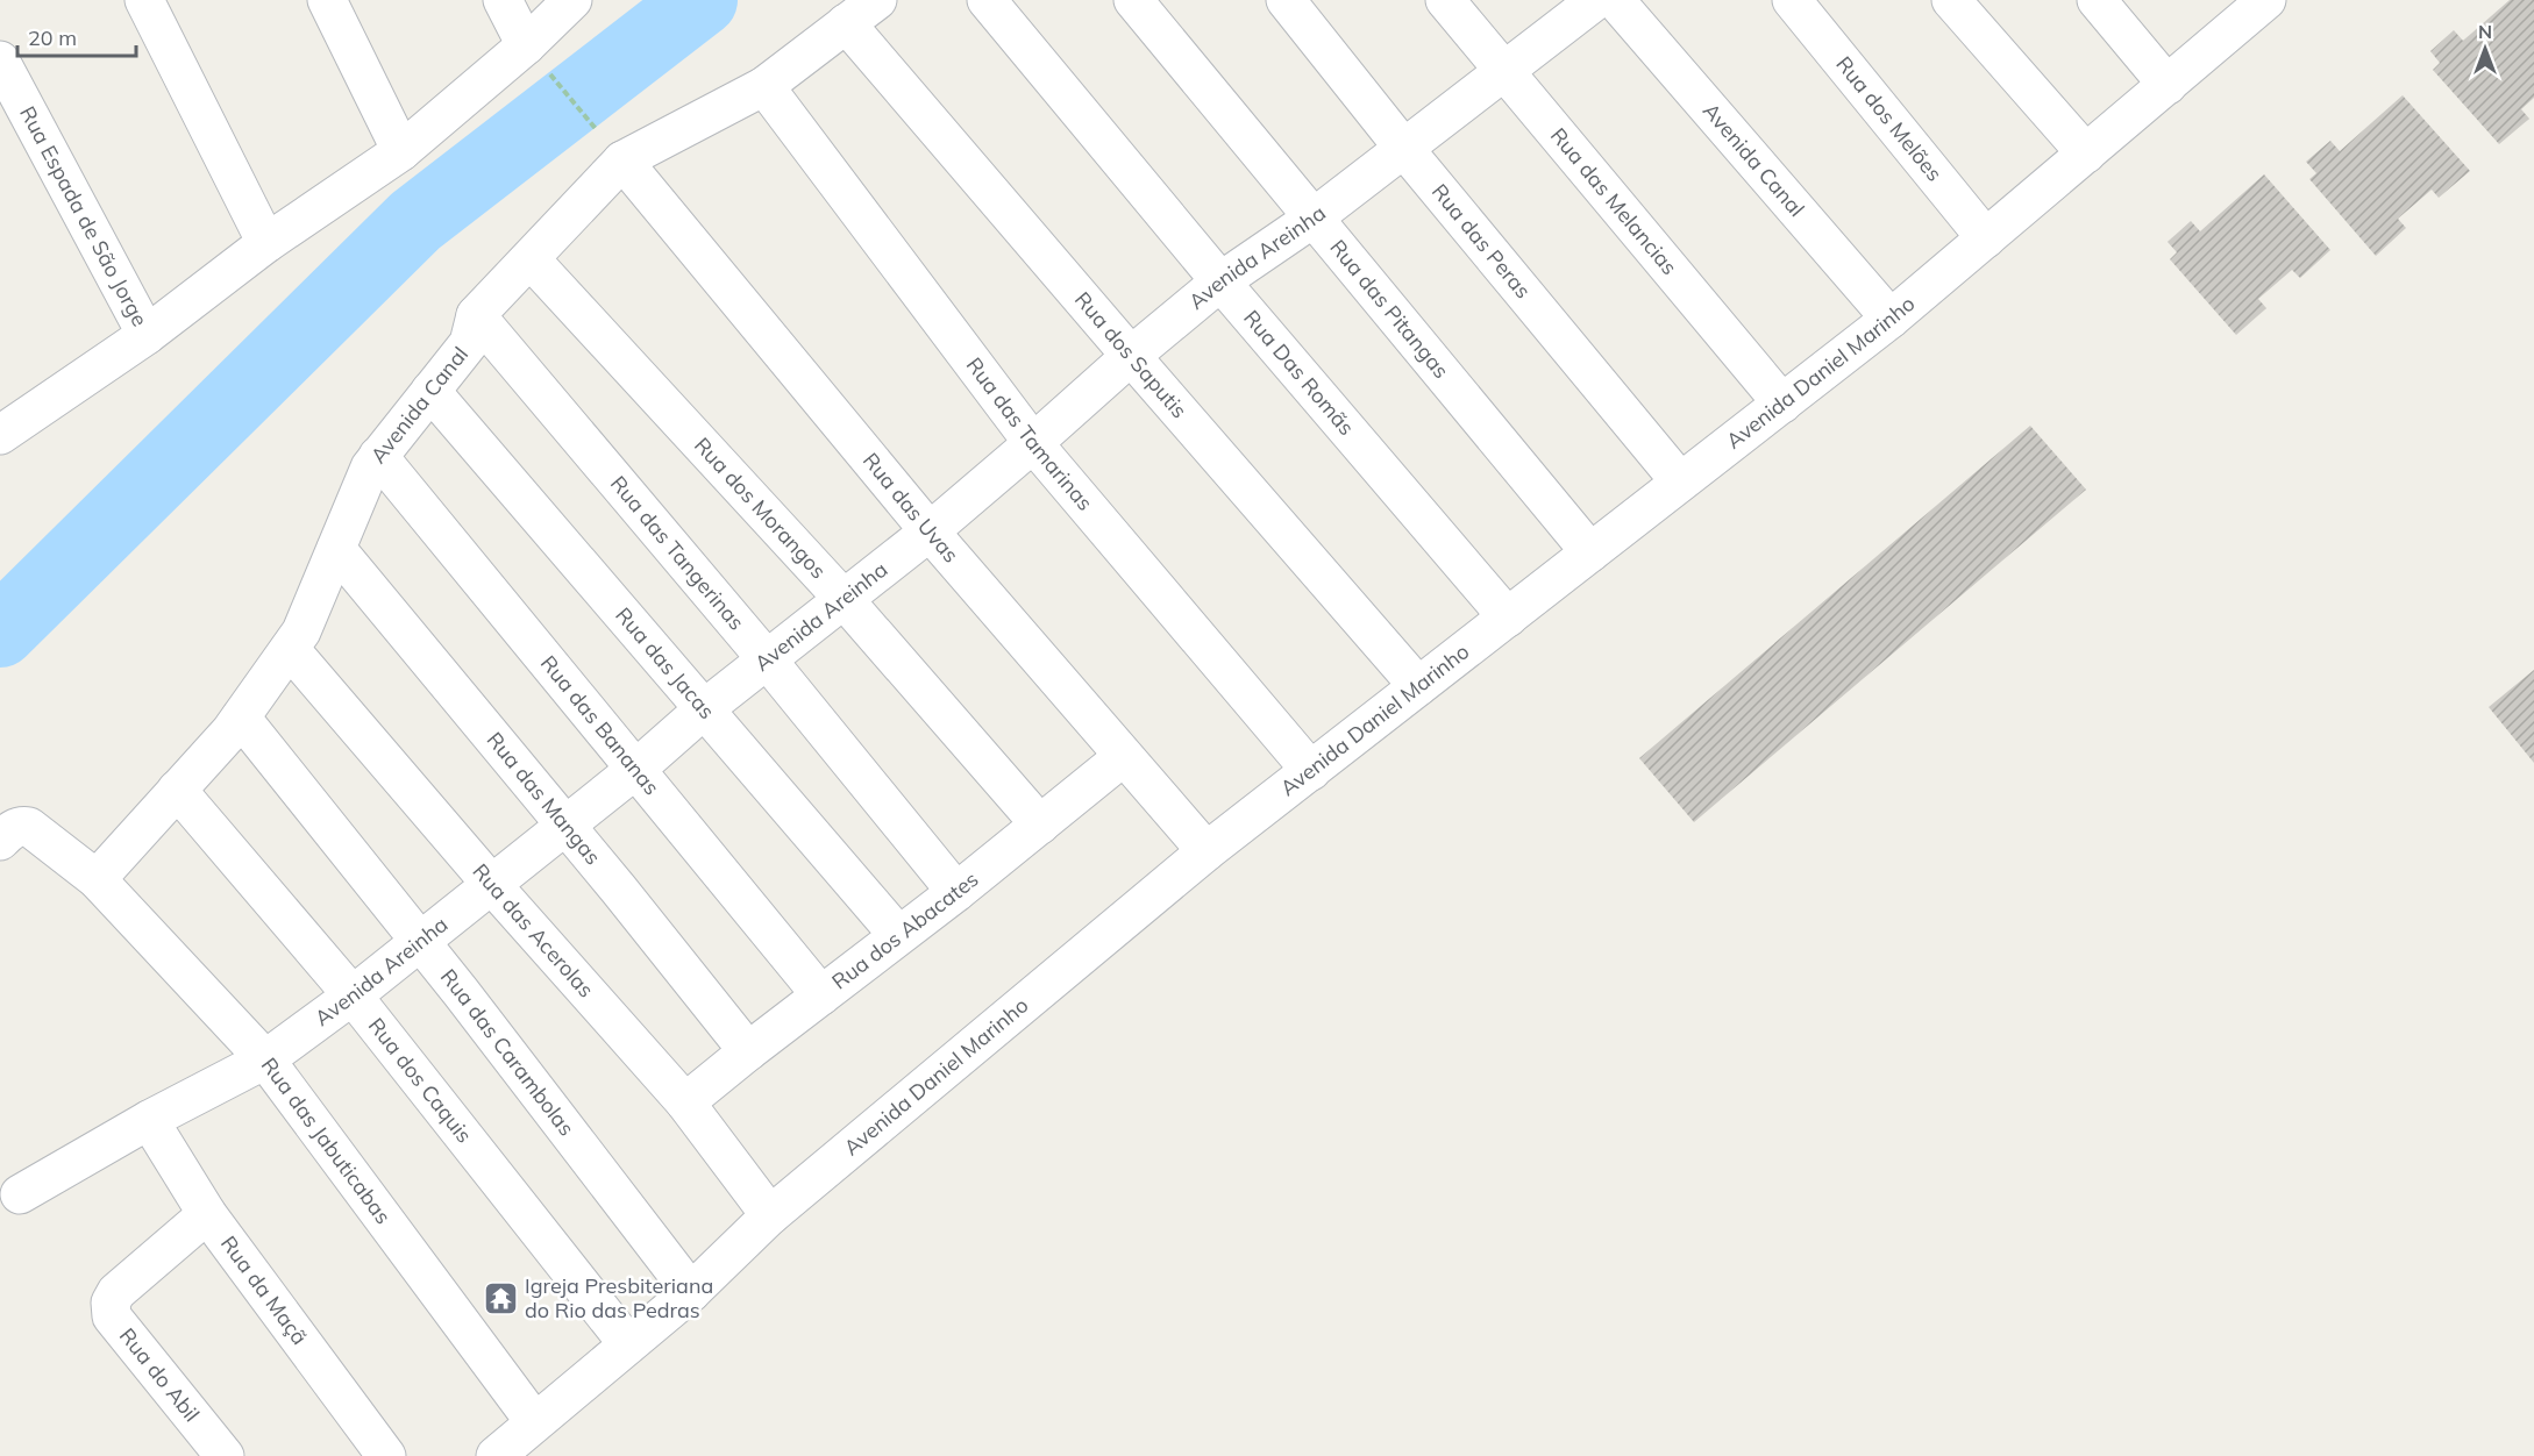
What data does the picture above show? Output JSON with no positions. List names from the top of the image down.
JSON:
{
  "streets": {
    "street": [
      "Rua dos Melões",
      "Avenida Canal",
      "Rua das Melancias",
      "Rua Espada de São Jorge",
      "Rua das Peras",
      "Avenida Areinha",
      "Rua das Pitangas",
      "Rua dos Saputis",
      "Avenida Daniel Marinho",
      "Rua Das Romãs",
      "Rua das Tamarinas",
      "Rua dos Morangos",
      "Rua das Uvas",
      "Rua das Tangerinas",
      "Rua das Jacas",
      "Rua das Bananas",
      "Rua das Mangas",
      "Rua das Acerolas",
      "Rua dos Abacates",
      "Rua das Carambolas",
      "Rua dos Caquis",
      "Rua das Jabuticabas",
      "Rua da Maçã",
      "Rua do Abil"
    ]
  },
  "crossings": [
    ["Rua dos Melões", "Avenida Daniel Marinho"],
    ["Avenida Canal", "Rua dos Saputis"],
    ["Avenida Canal", "Avenida Daniel Marinho"],
    ["Avenida Canal", "Rua das Tamarinas"],
    ["Avenida Canal", "Rua dos Morangos"],
    ["Avenida Canal", "Rua das Uvas"],
    ["Avenida Canal", "Rua das Tangerinas"],
    ["Avenida Canal", "Rua das Jacas"],
    ["Avenida Canal", "Rua das Bananas"],
    ["Avenida Canal", "Rua das Mangas"],
    ["Avenida Canal", "Rua das Acerolas"],
    ["Avenida Canal", "Rua das Carambolas"],
    ["Avenida Canal", "Rua dos Caquis"],
    ["Avenida Canal", "Rua das Jabuticabas"],
    ["Rua das Melancias", "Avenida Areinha"],
    ["Rua das Melancias", "Avenida Daniel Marinho"],
    ["Rua das Peras", "Avenida Areinha"],
    ["Rua das Peras", "Avenida Daniel Marinho"],
    ["Avenida Areinha", "Rua das Pitangas"],
    ["Avenida Areinha", "Rua dos Saputis"],
    ["Avenida Areinha", "Rua Das Romãs"],
    ["Avenida Areinha", "Rua das Tamarinas"],
    ["Avenida Areinha", "Rua dos Morangos"],
    ["Avenida Areinha", "Rua das Uvas"],
    ["Avenida Areinha", "Rua das Tangerinas"],
    ["Avenida Areinha", "Rua das Jacas"],
    ["Avenida Areinha", "Rua das Bananas"],
    ["Avenida Areinha", "Rua das Mangas"],
    ["Avenida Areinha", "Rua das Acerolas"],
    ["Avenida Areinha", "Rua das Carambolas"],
    ["Avenida Areinha", "Rua dos Caquis"],
    ["Avenida Areinha", "Rua das Jabuticabas"],
    ["Avenida Areinha", "Rua da Maçã"],
    ["Rua das Pitangas", "Avenida Daniel Marinho"],
    ["Rua dos Saputis", "Avenida Daniel Marinho"],
    ["Avenida Daniel Marinho", "Rua Das Romãs"],
    ["Avenida Daniel Marinho", "Rua das Tamarinas"],
    ["Avenida Daniel Marinho", "Rua das Uvas"],
    ["Avenida Daniel Marinho", "Rua das Acerolas"],
    ["Avenida Daniel Marinho", "Rua das Carambolas"],
    ["Avenida Daniel Marinho", "Rua dos Caquis"],
    ["Avenida Daniel Marinho", "Rua das Jabuticabas"],
    ["Rua dos Morangos", "Rua dos Abacates"],
    ["Rua das Uvas", "Rua dos Abacates"],
    ["Rua das Tangerinas", "Rua dos Abacates"],
    ["Rua das Jacas", "Rua dos Abacates"],
    ["Rua das Bananas", "Rua dos Abacates"],
    ["Rua das Mangas", "Rua dos Abacates"],
    ["Rua das Acerolas", "Rua dos Abacates"],
    ["Rua da Maçã", "Rua do Abil"]
  ],
  "places": {
    "temple": ["Igreja Presbiteriana do Rio das Pedras"]
  },
  "scale_bar": "20 m",
  "north": "top"
}
